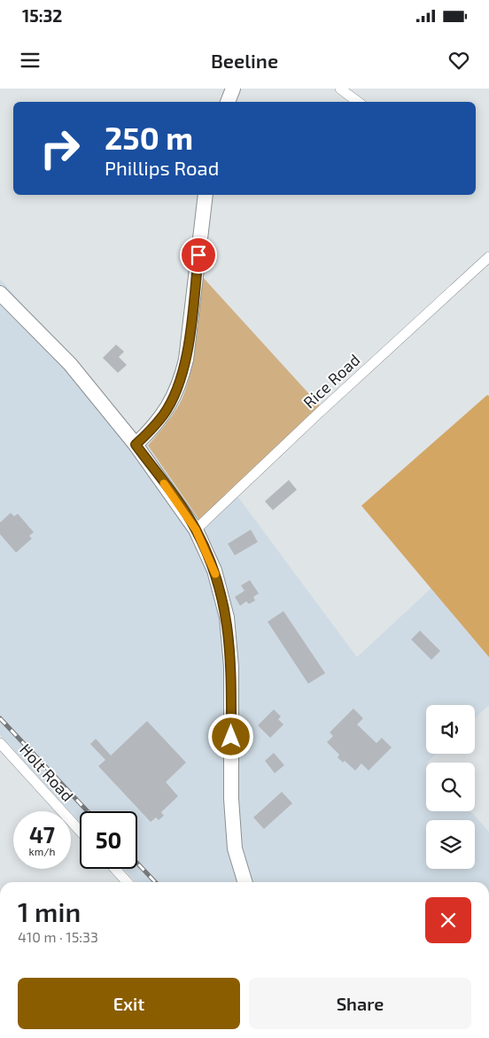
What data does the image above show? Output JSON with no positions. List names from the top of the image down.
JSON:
{
  "streets": {
    "street": ["Rice Road", "Holt Road"]
  },
  "page": {
    "status": "15:32",
    "header": "Beeline",
    "turn": ["250 m", "Phillips Road"],
    "speed": "47 km/h",
    "limit": "50",
    "heading": ["1 min", "410 m · 15:33"],
    "buttons": ["Exit", "Share"]
  }
}
